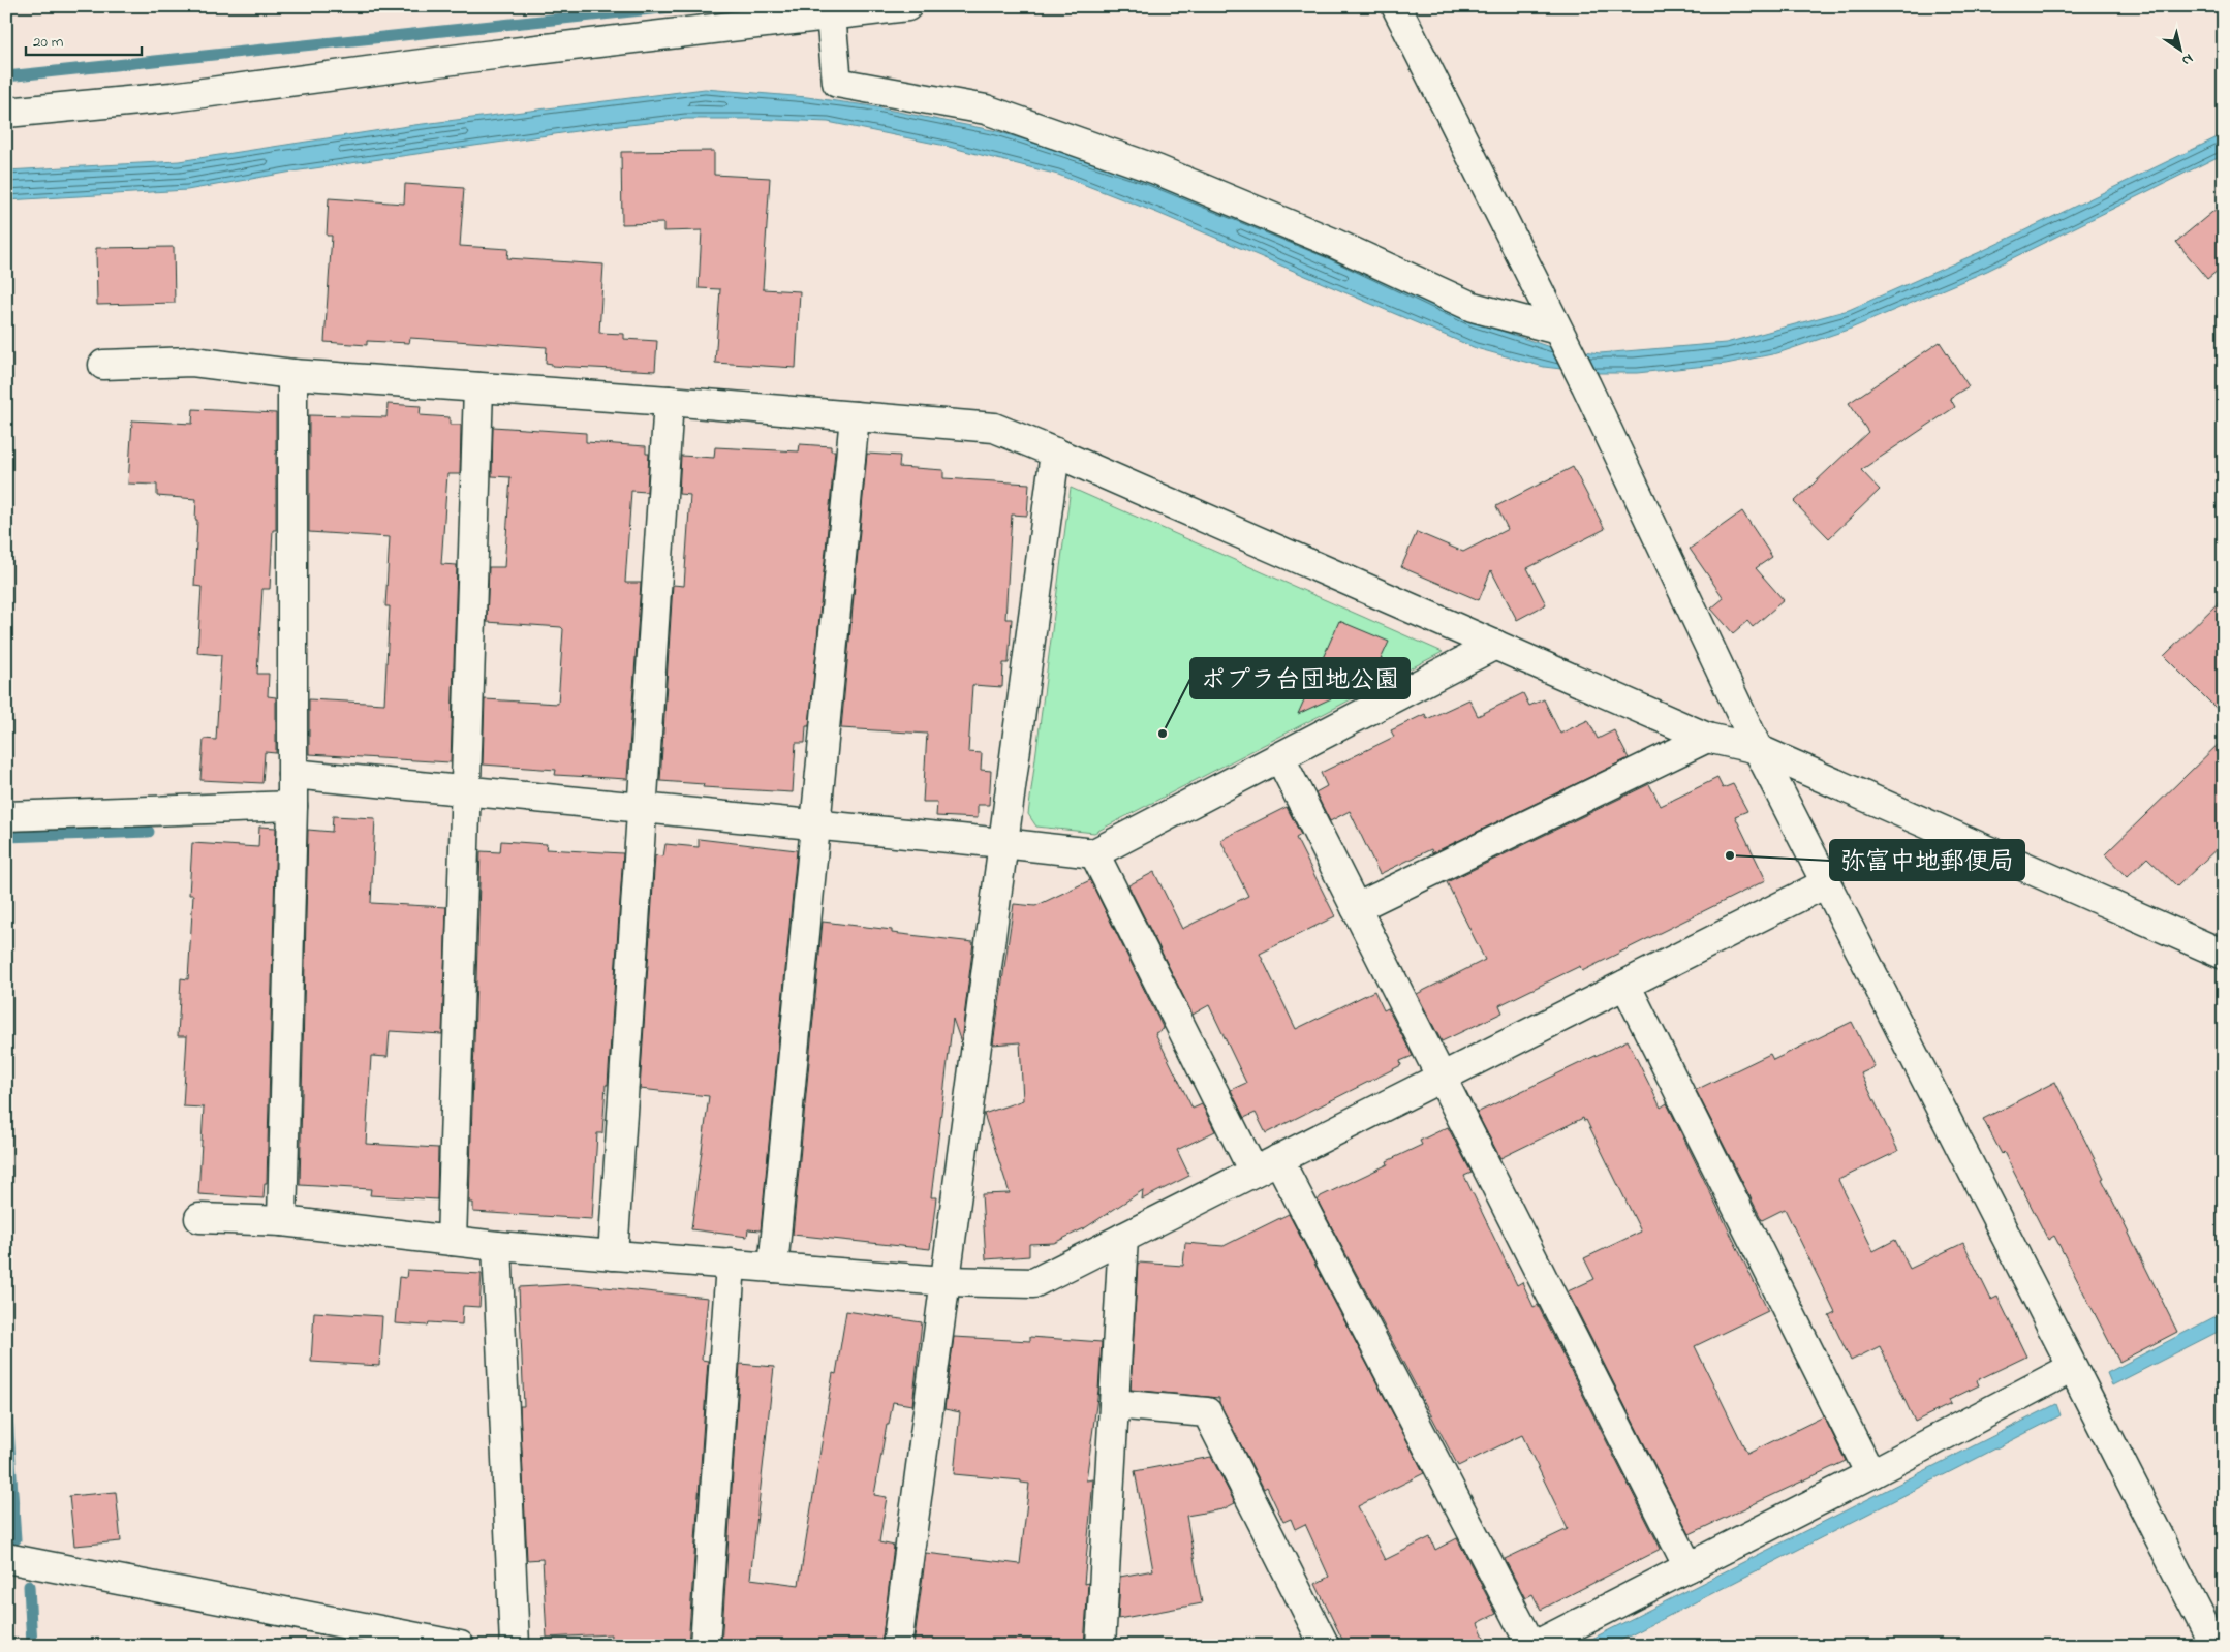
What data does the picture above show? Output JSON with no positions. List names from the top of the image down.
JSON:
{
  "places": ["ポプラ台団地公園", "弥富中地郵便局"],
  "scale_bar": "20 m",
  "north": "bottom right"
}
